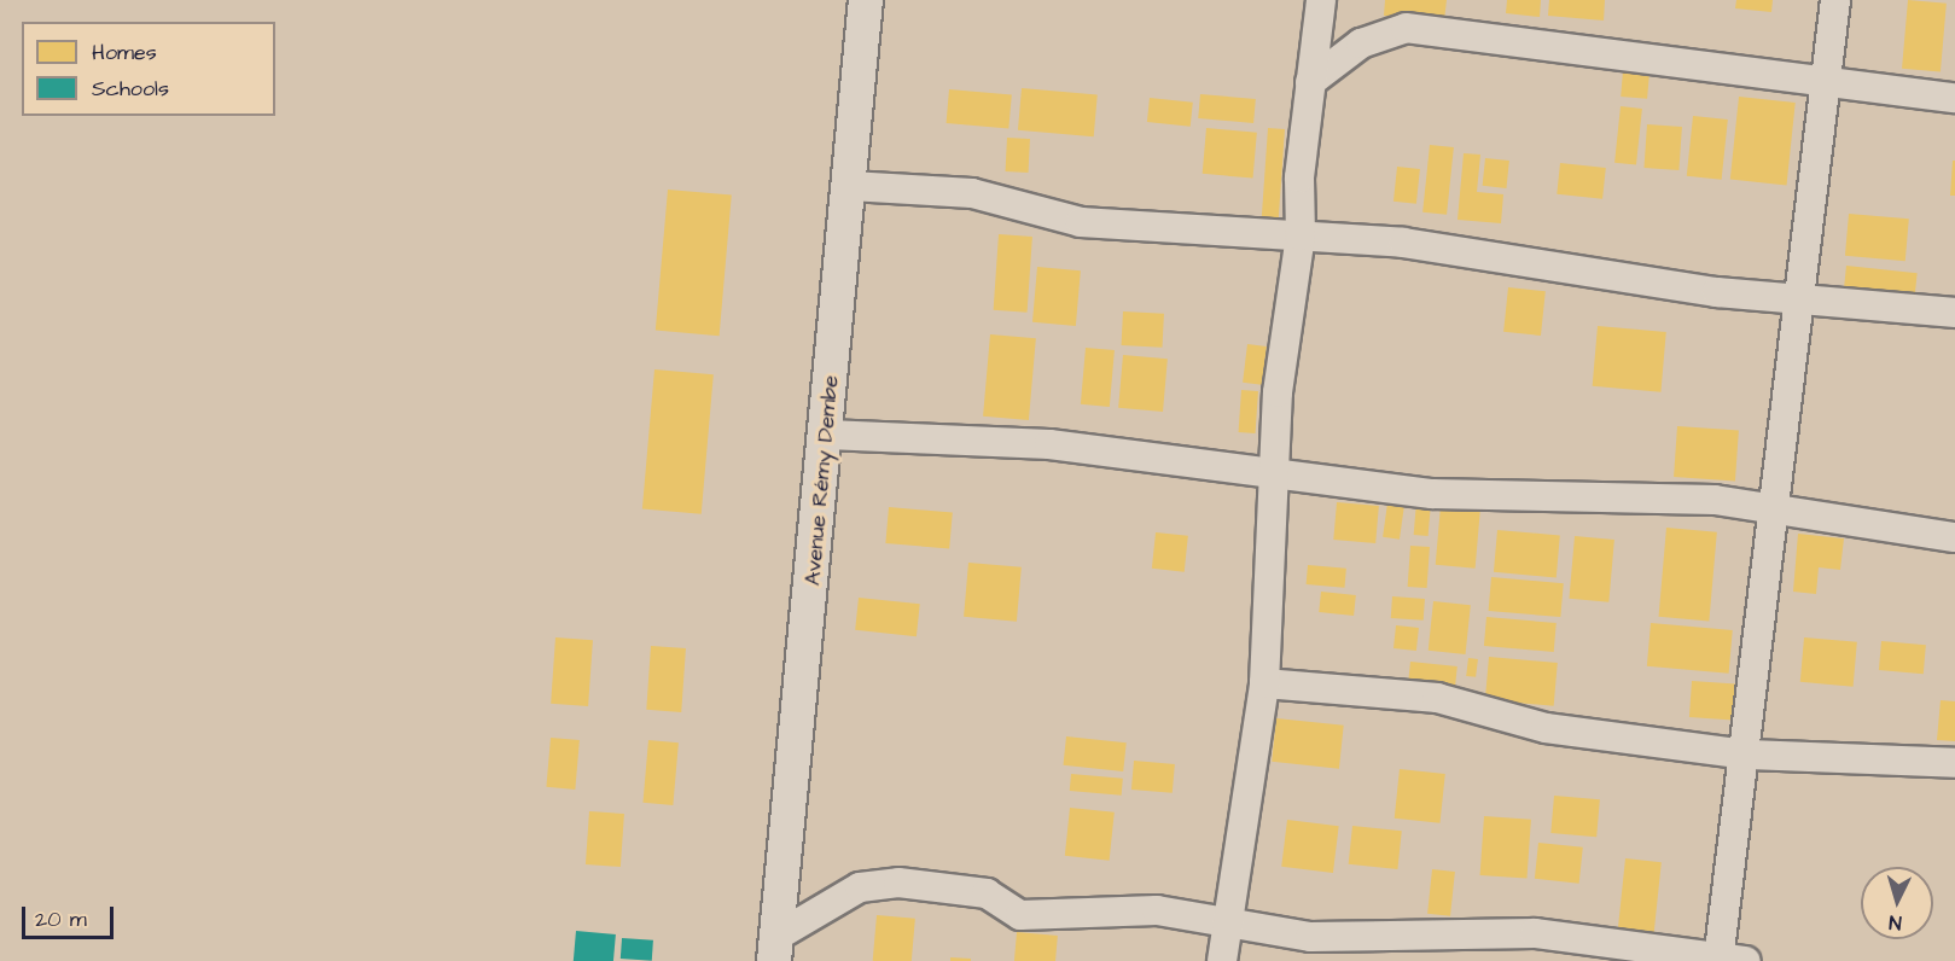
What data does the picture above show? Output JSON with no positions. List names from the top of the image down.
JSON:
{
  "streets": {
    "street": ["Avenue Rémy Dembe"]
  },
  "legend": ["Homes", "Schools"],
  "scale_bar": "20 m",
  "north": "bottom"
}
